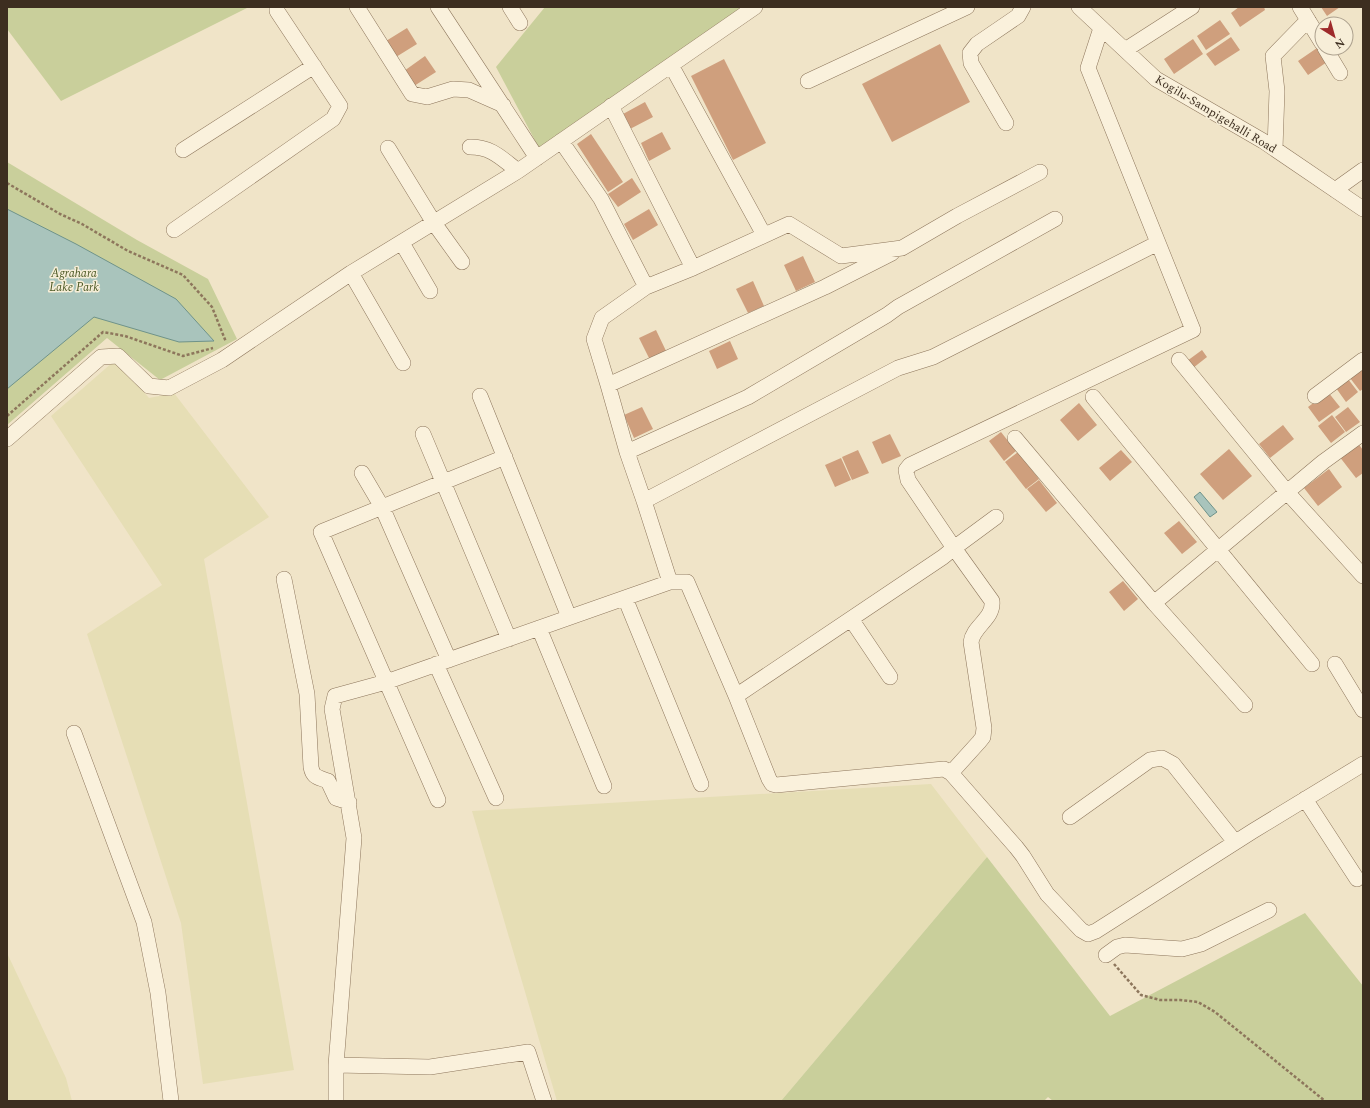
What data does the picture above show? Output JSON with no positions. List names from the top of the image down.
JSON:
{
  "streets": {
    "street": ["Kogilu-Sampigehalli Road"]
  },
  "parks": ["Agrahara Lake Park"],
  "north": "bottom right"
}
